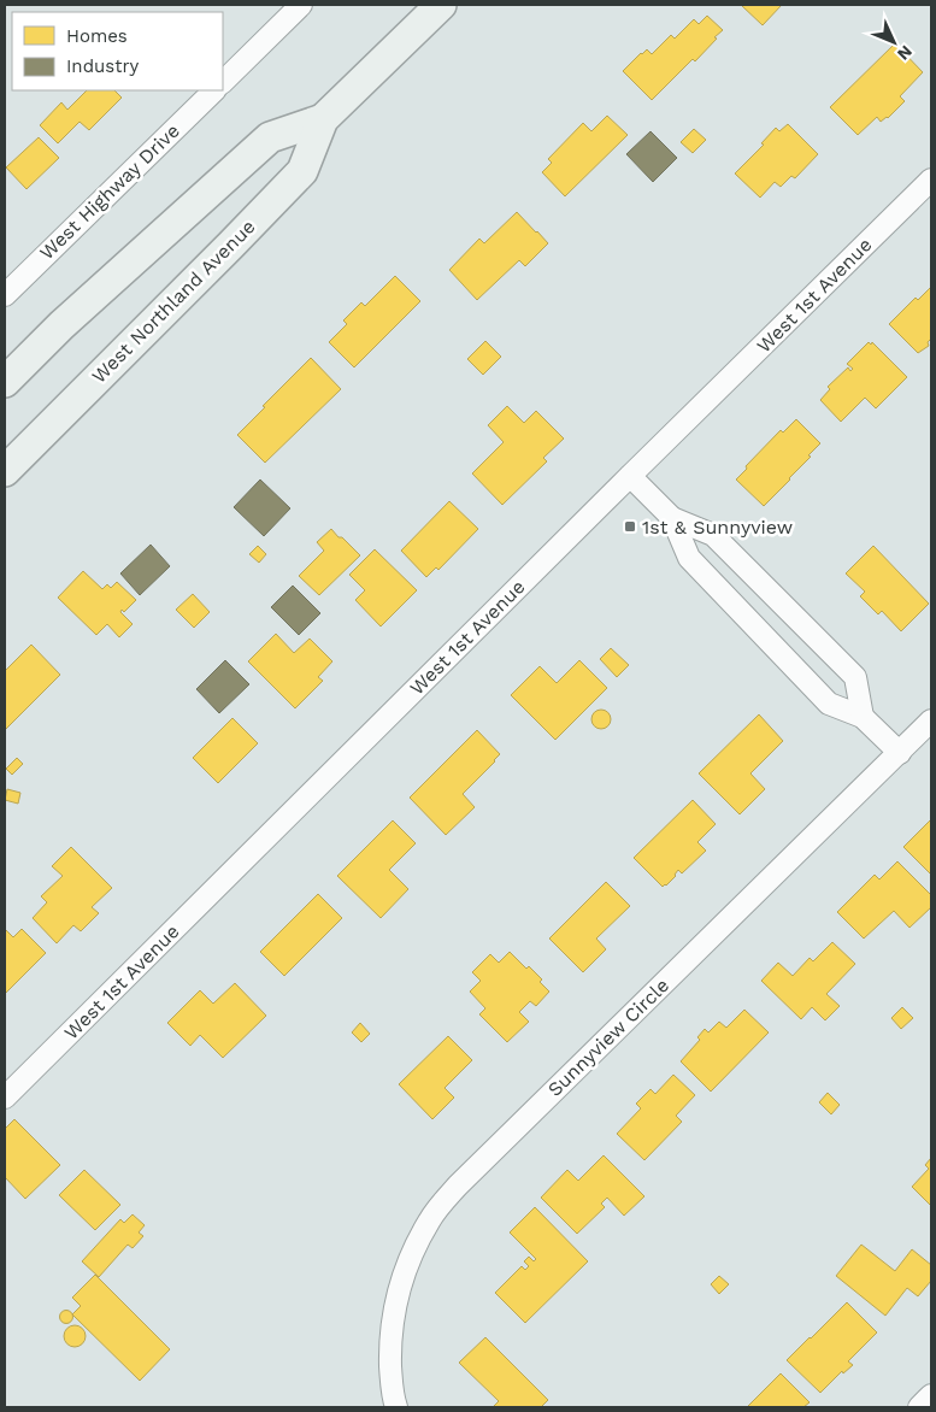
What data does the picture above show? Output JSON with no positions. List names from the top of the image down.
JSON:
{
  "streets": {
    "main road": ["West Northland Avenue"],
    "street": ["West Highway Drive", "West 1st Avenue", "Sunnyview Circle"]
  },
  "places": {
    "transit": ["1st & Sunnyview"]
  },
  "legend": ["Homes", "Industry"],
  "north": "bottom right"
}
